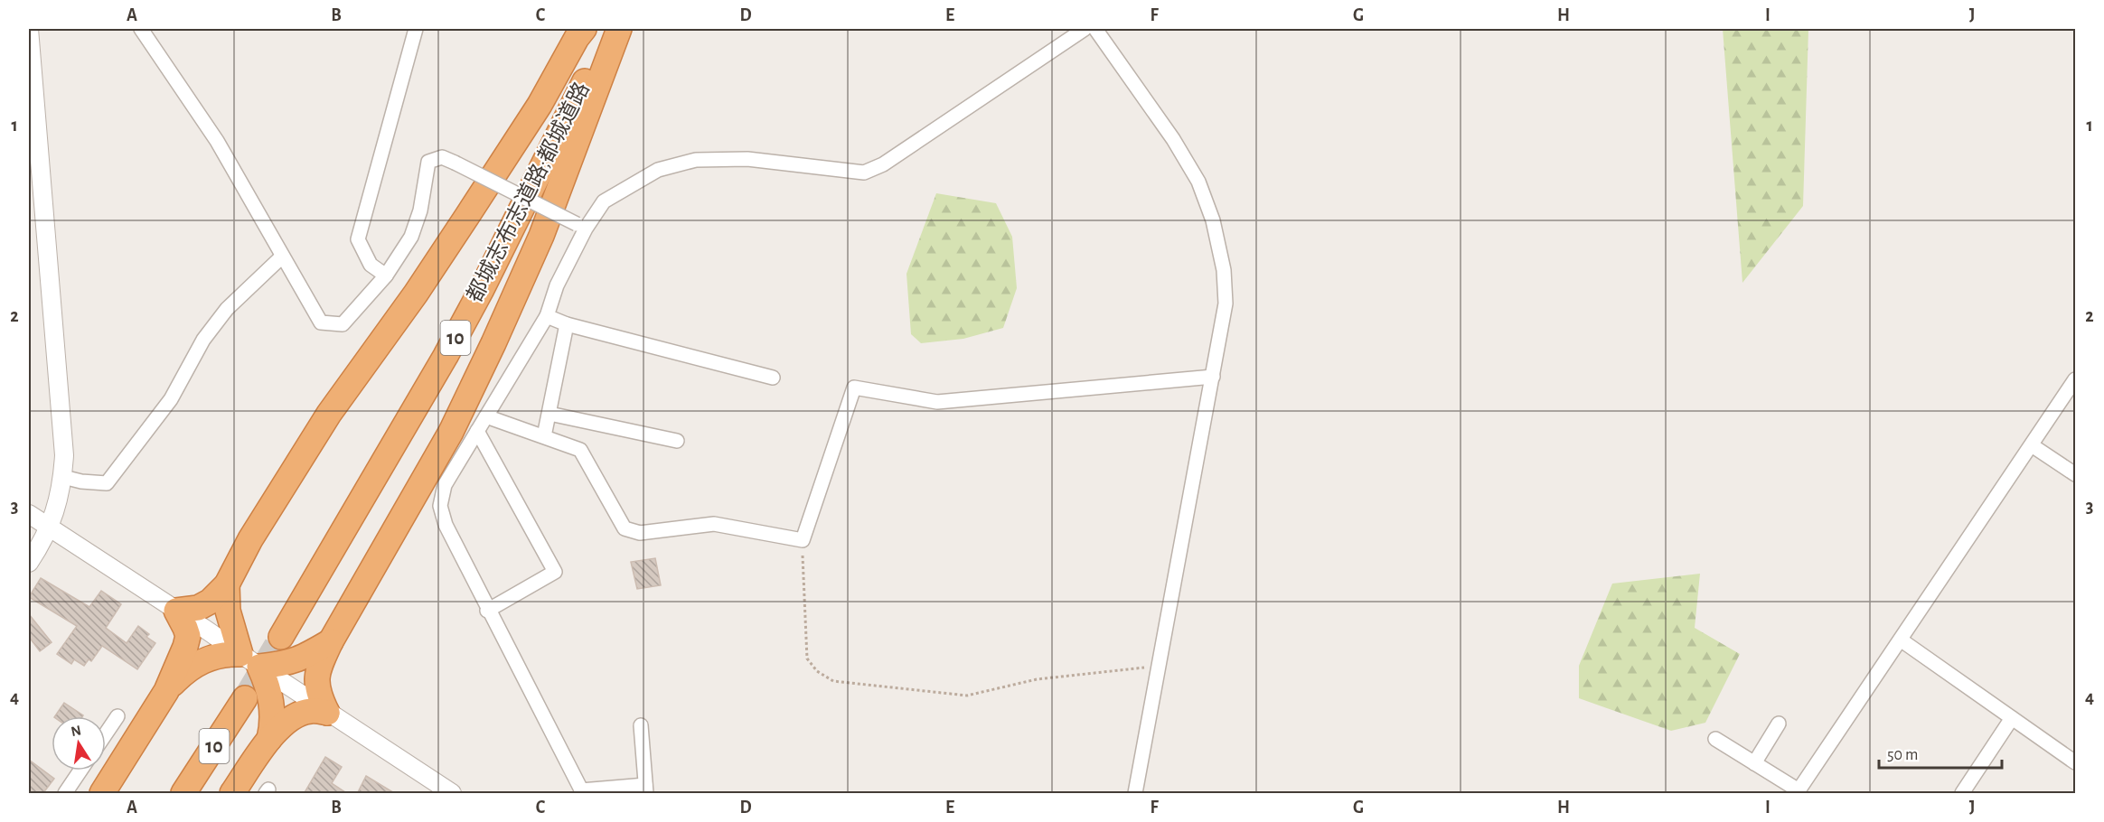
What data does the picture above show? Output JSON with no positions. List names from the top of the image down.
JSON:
{
  "streets": {
    "highway": ["都城志布志道路;都城道路", "10"]
  },
  "scale_bar": "50 m",
  "north": "top",
  "grid": {
    "columns": [
      "A",
      "B",
      "C",
      "D",
      "E",
      "F",
      "G",
      "H",
      "I",
      "J"
    ],
    "rows": [
      "1",
      "2",
      "3",
      "4"
    ]
  }
}
